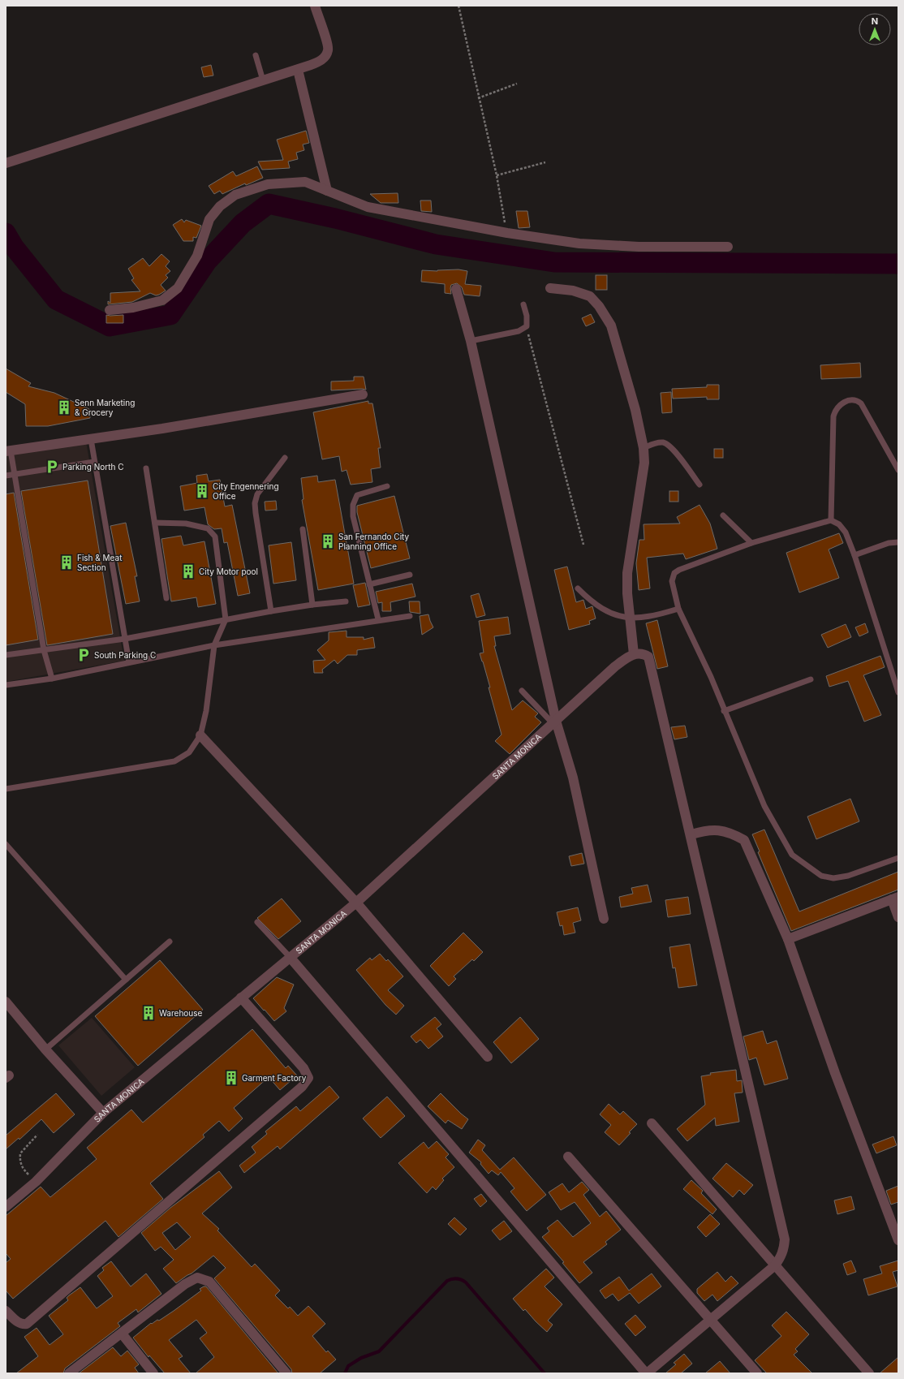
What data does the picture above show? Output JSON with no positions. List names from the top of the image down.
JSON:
{
  "streets": {
    "street": ["SANTA MONICA"]
  },
  "places": {
    "building": [
      "Senn Marketing & Grocery",
      "City Engennering Office",
      "San Fernando City Planning Office",
      "Fish & Meat Section",
      "City Motor pool",
      "Warehouse",
      "Garment Factory"
    ],
    "parking": ["Parking North C", "South Parking C"]
  },
  "north": "top"
}
